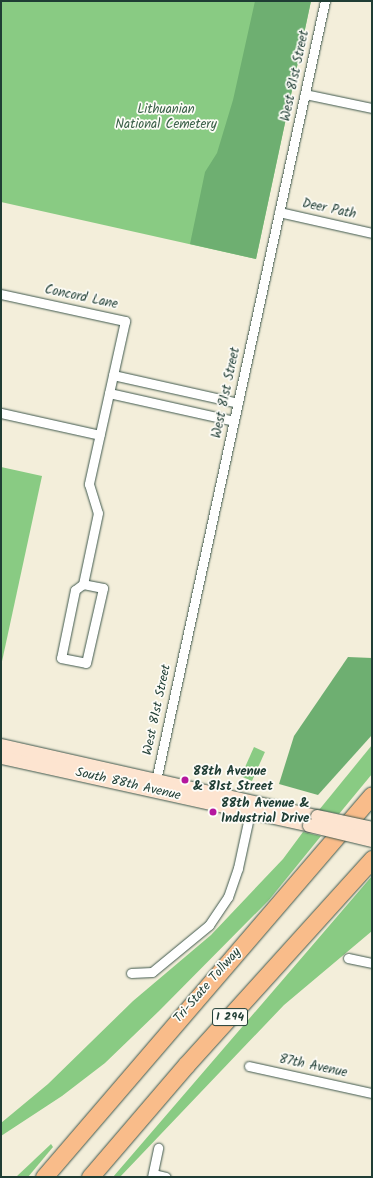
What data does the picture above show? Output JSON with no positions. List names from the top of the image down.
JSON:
{
  "streets": {
    "highway": ["Tri-State Tollway", "I 294"],
    "street": [
      "West 81st Street",
      "Deer Path",
      "Concord Lane",
      "South 88th Avenue",
      "87th Avenue"
    ]
  },
  "crossings": [
    ["West 81st Street", "Deer Path"],
    ["West 81st Street", "South 88th Avenue"]
  ],
  "parks": ["Lithuanian National Cemetery"],
  "places": ["88th Avenue & 81st Street", "88th Avenue & Industrial Drive"]
}
